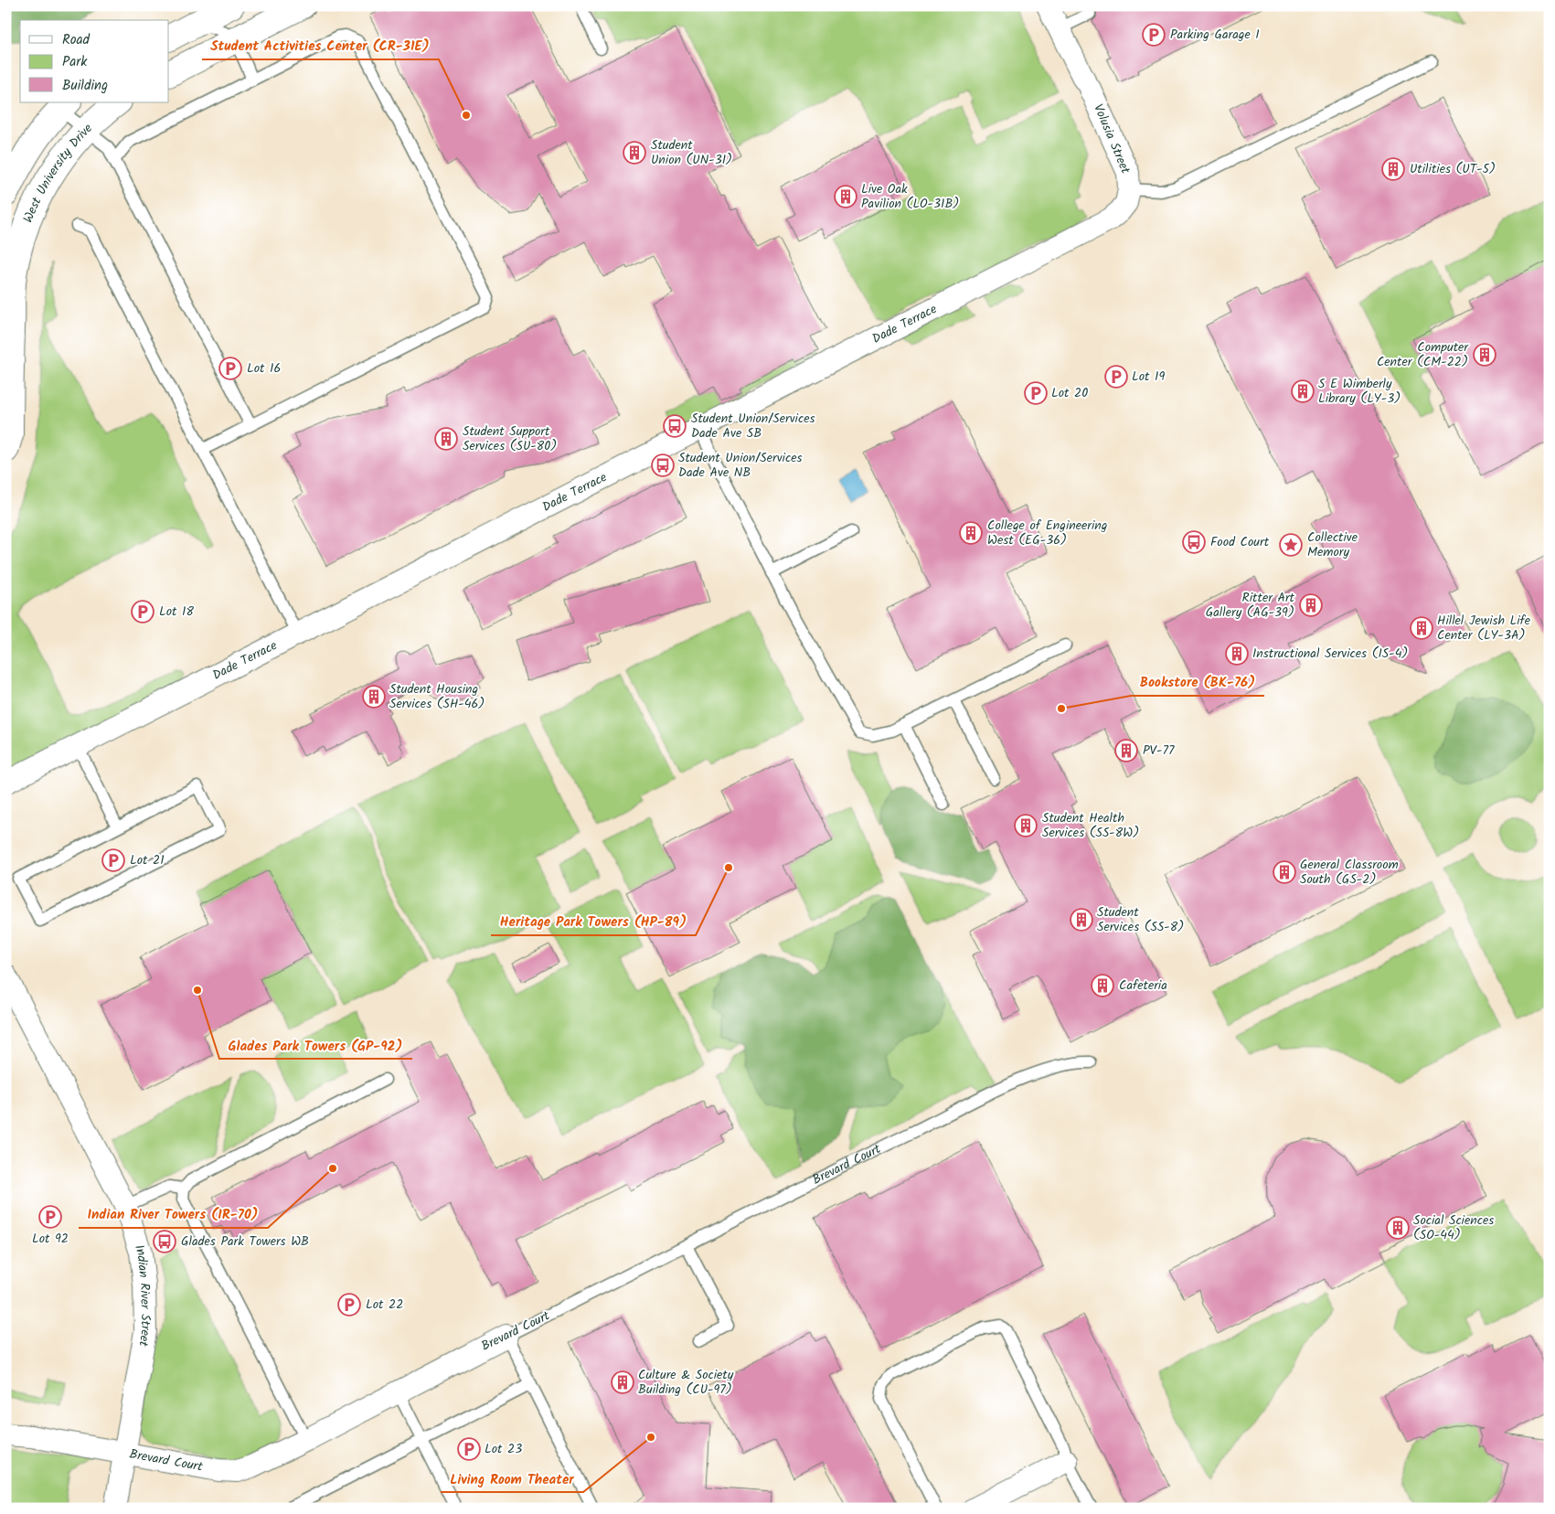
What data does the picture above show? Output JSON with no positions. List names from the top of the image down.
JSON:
{
  "streets": {
    "street": [
      "Volusia Street",
      "West University Drive",
      "Dade Terrace",
      "Brevard Court",
      "Indian River Street"
    ]
  },
  "crossings": [
    ["Volusia Street", "Dade Terrace"],
    ["Brevard Court", "Indian River Street"]
  ],
  "places": {
    "parking": [
      "Parking Garage I",
      "Lot 16",
      "Lot 19",
      "Lot 20",
      "Lot 18",
      "Lot 21",
      "Lot 92",
      "Lot 22",
      "Lot 23"
    ],
    "other": [
      "Student Activities Center (CR-31E)",
      "Bookstore (BK-76)",
      "Heritage Park Towers (HP-89)",
      "Glades Park Towers (GP-92)",
      "Indian River Towers (IR-70)",
      "Living Room Theater"
    ],
    "building": [
      "Student Union (UN-31)",
      "Utilities (UT-5)",
      "Live Oak Pavilion (LO-31B)",
      "Computer Center (CM-22)",
      "S E Wimberly Library (LY-3)",
      "Student Support Services (SU-80)",
      "College of Engineering West (EG-36)",
      "Ritter Art Gallery (AG-39)",
      "Hillel Jewish Life Center (LY-3A)",
      "Instructional Services (IS-4)",
      "Student Housing Services (SH-46)",
      "PV-77",
      "Student Health Services (SS-8W)",
      "General Classroom South (GS-2)",
      "Student Services (SS-8)",
      "Cafeteria",
      "Social Sciences (SO-44)",
      "Culture & Society Building (CU-97)"
    ],
    "bus stop": [
      "Student Union/Services Dade Ave SB",
      "Student Union/Services Dade Ave NB",
      "Food Court",
      "Glades Park Towers WB"
    ],
    "place": ["Collective Memory"]
  },
  "legend": ["Road", "Park", "Building"]
}
